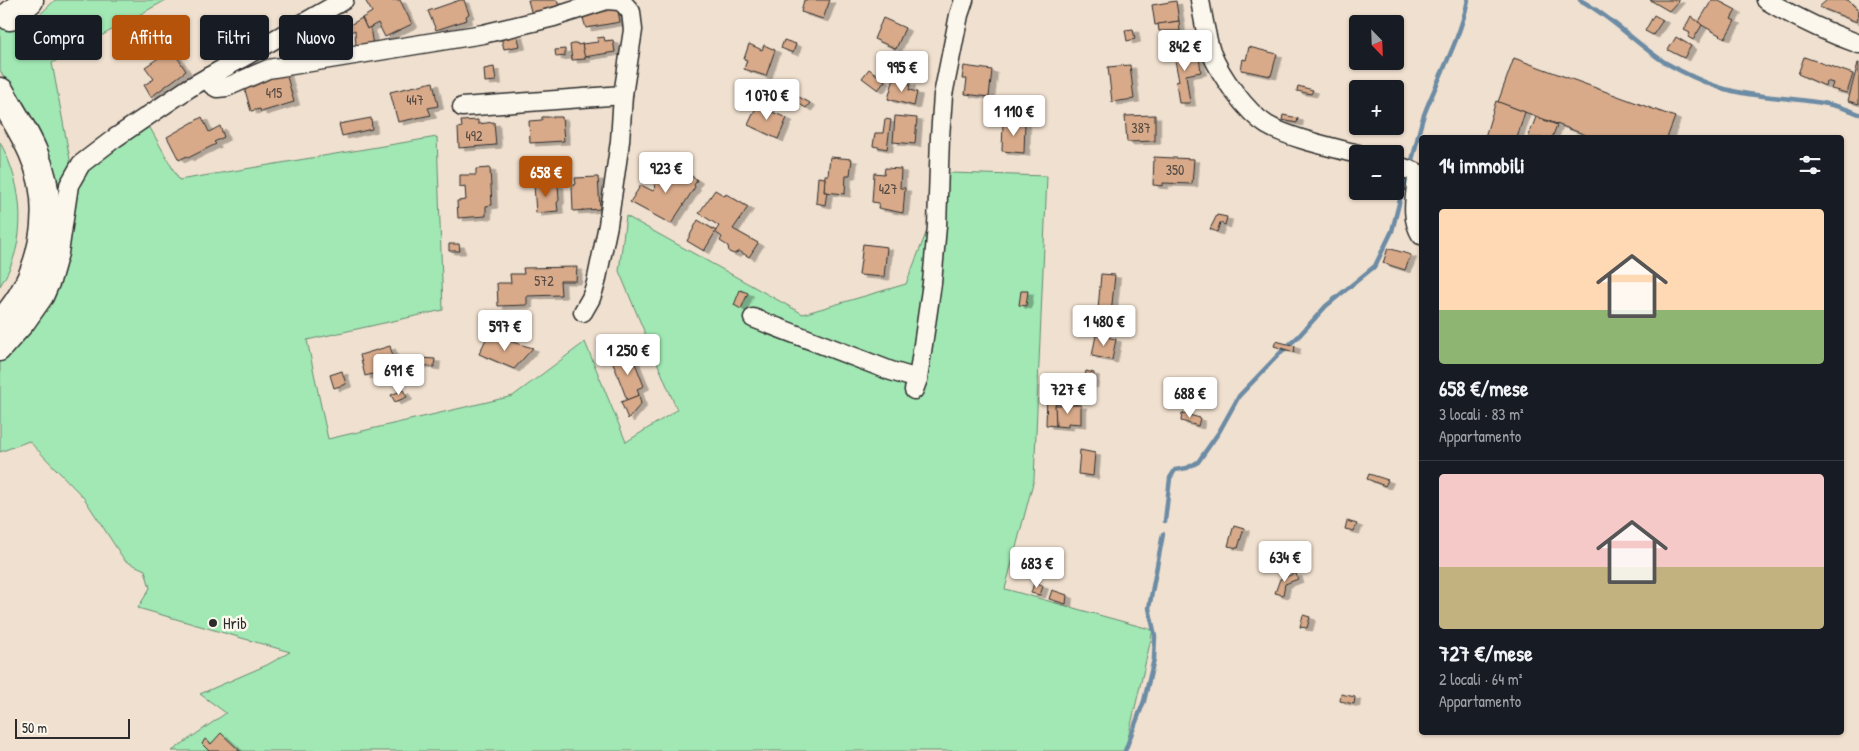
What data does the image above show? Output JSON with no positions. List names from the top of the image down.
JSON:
{
  "places": ["Hrib"],
  "house_numbers": [
    "415",
    "447",
    "387",
    "492",
    "350",
    "427",
    "572"
  ],
  "scale_bar": "50 m",
  "north": "bottom right",
  "page": {
    "map_buttons": ["+", "−"],
    "chip": [
      "Compra",
      "Affitta",
      "Filtri",
      "Nuovo"
    ],
    "price": [
      "842 €",
      "995 €",
      "1 070 €",
      "1 110 €",
      "923 €",
      "658 €",
      "1 480 €",
      "597 €",
      "1 250 €",
      "691 €",
      "727 €",
      "688 €",
      "634 €",
      "683 €"
    ],
    "heading": "14 immobili",
    "list": [
      {
        "name": "658 €/mese",
        "note": "3 locali · 83 m² · Appartamento"
      },
      {
        "name": "727 €/mese",
        "note": "2 locali · 64 m² · Appartamento"
      }
    ],
    "scale": "50 m"
  }
}
